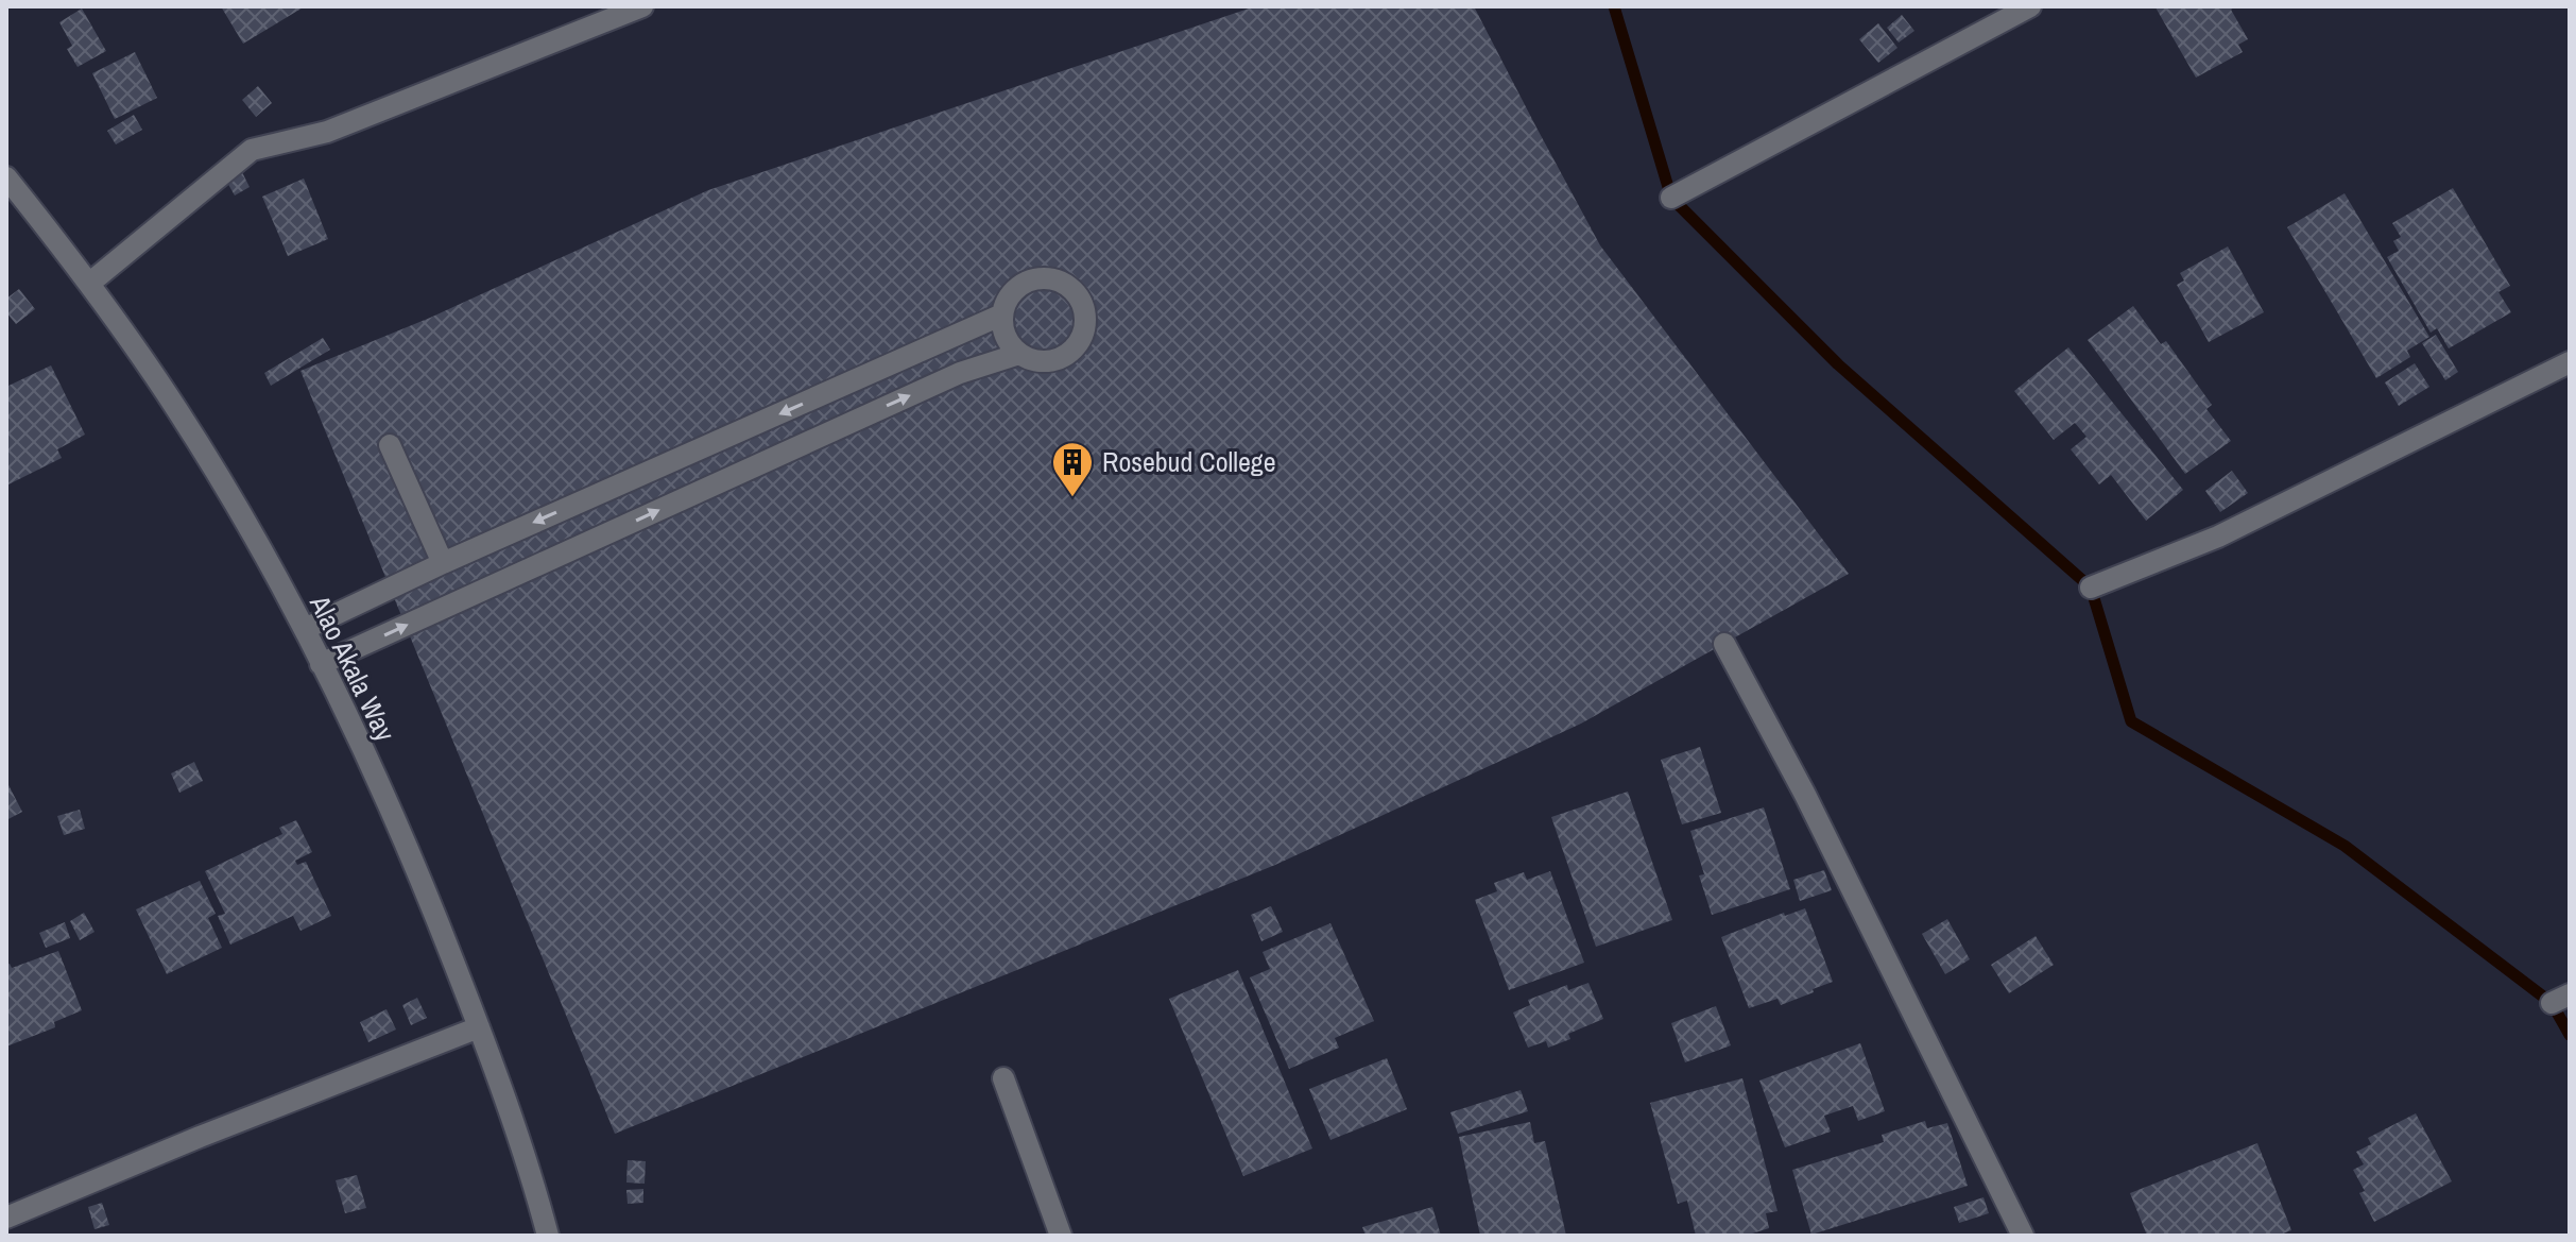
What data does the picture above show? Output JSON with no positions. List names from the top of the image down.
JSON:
{
  "streets": {
    "street": ["Alao Akala Way"]
  },
  "places": {
    "building": ["Rosebud College"]
  }
}
